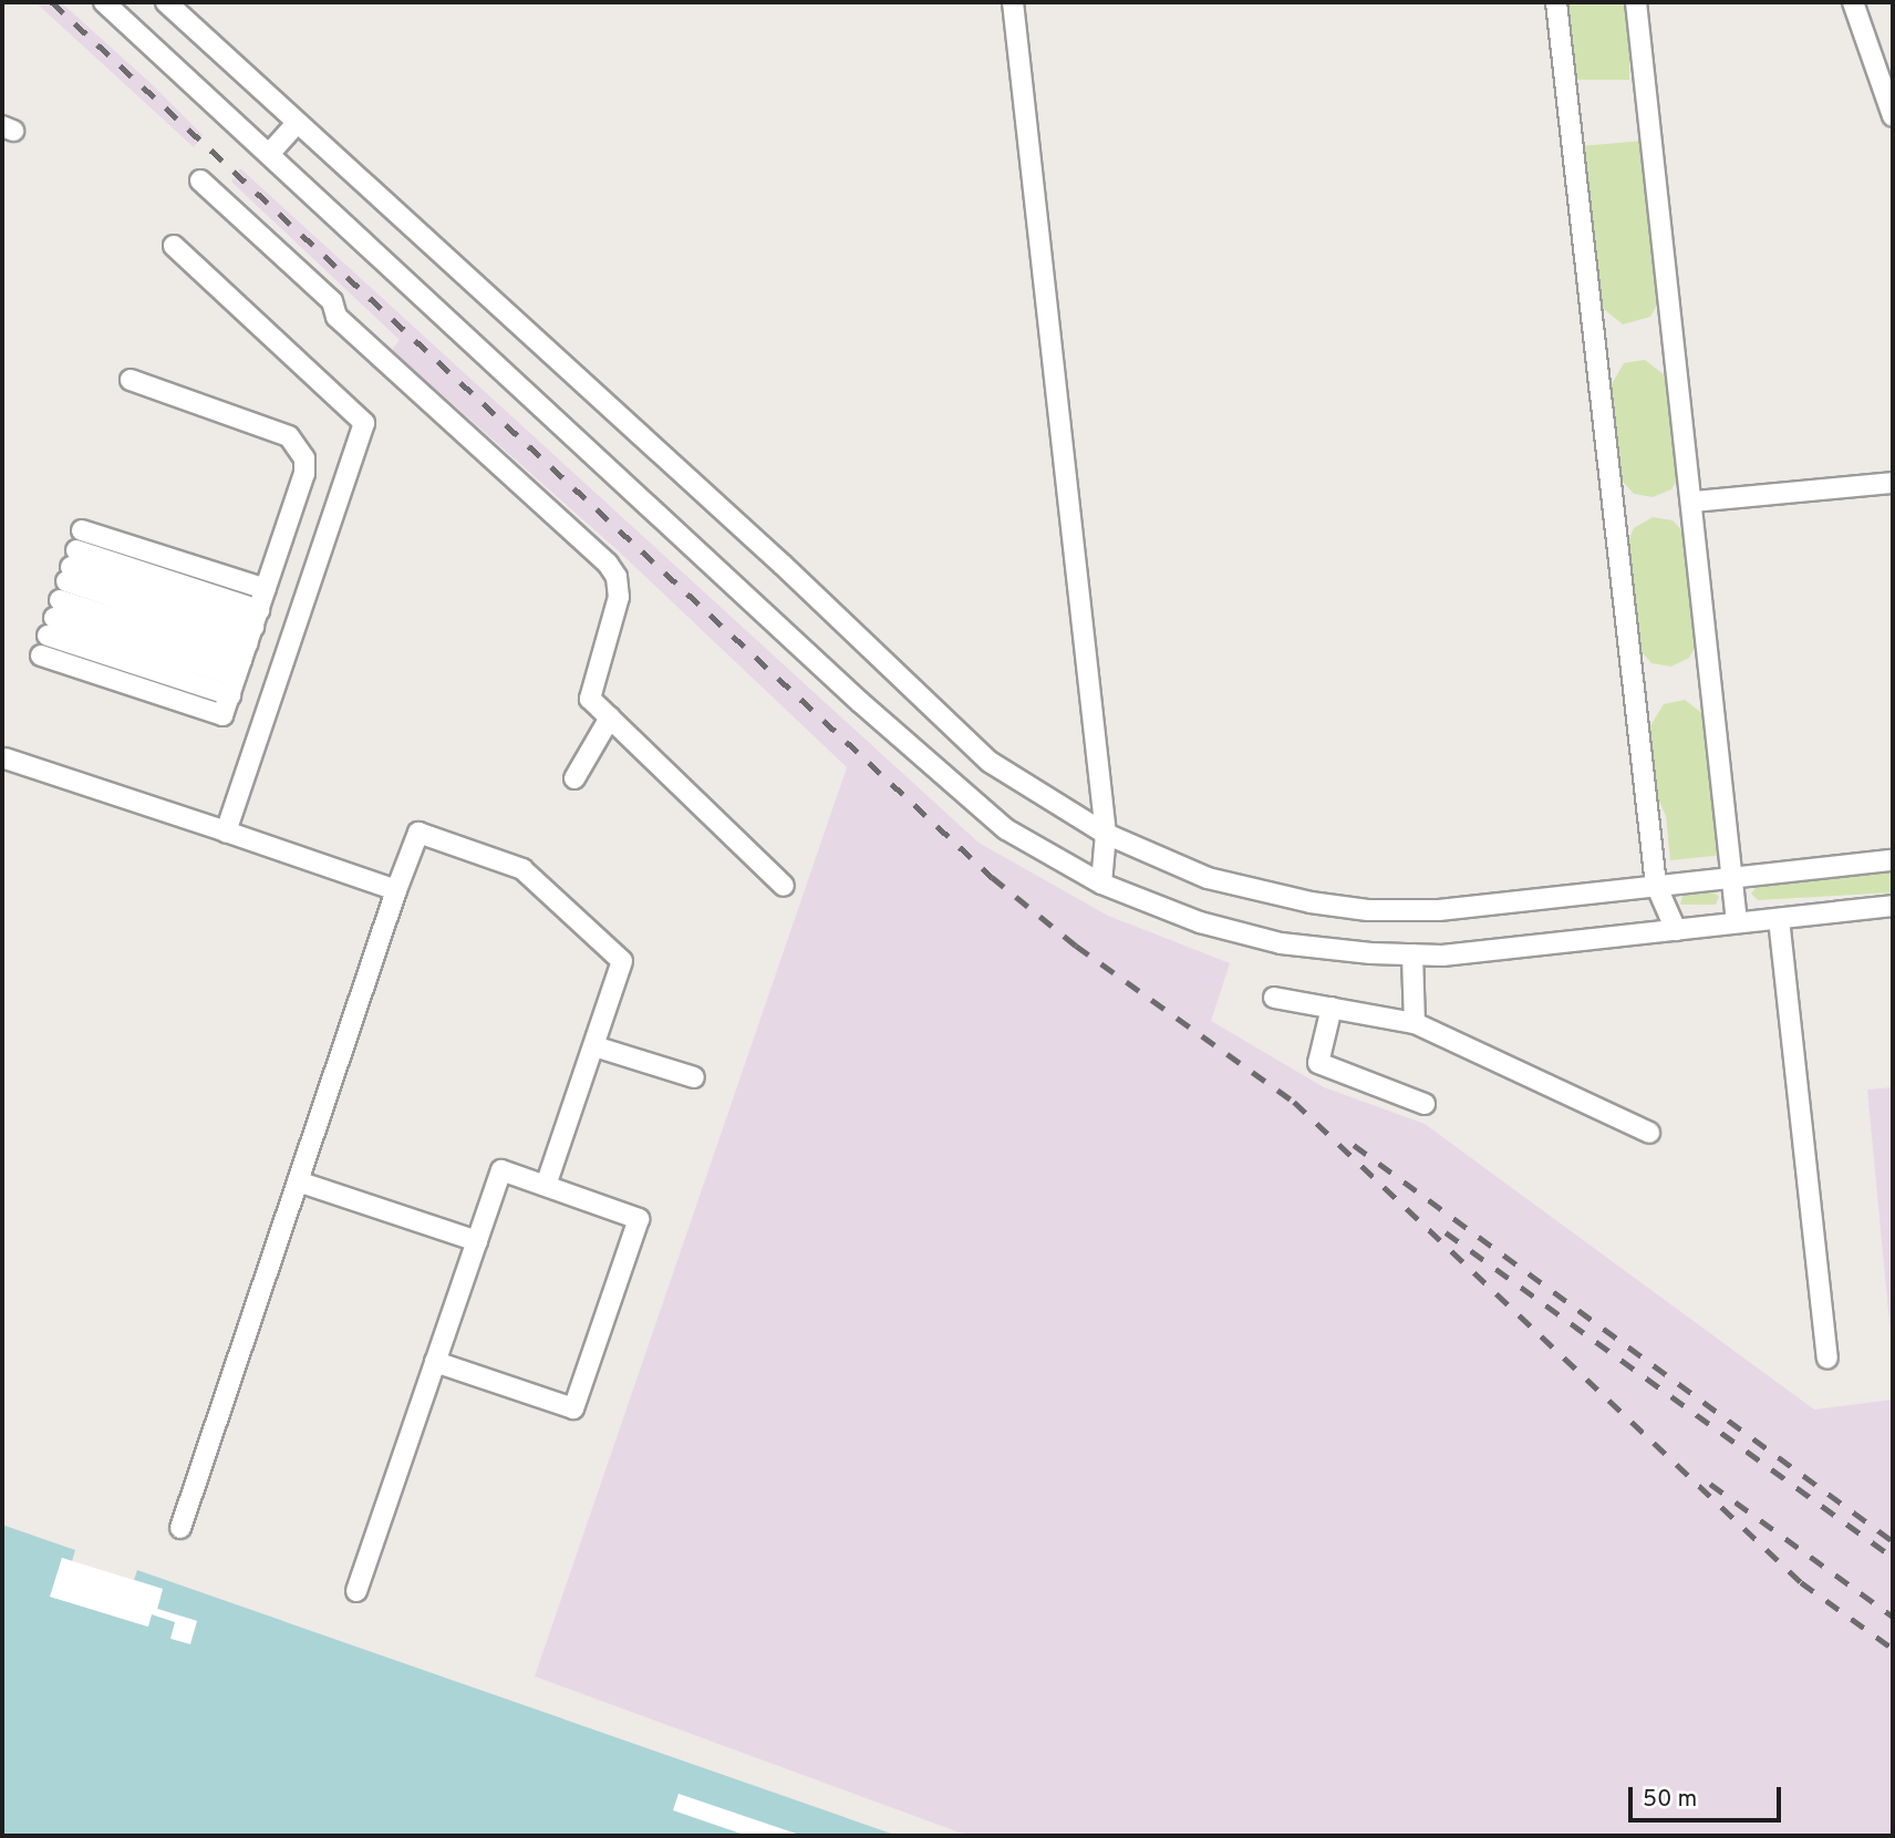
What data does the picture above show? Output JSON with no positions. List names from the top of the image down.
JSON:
{
  "scale_bar": "50 m"
}
